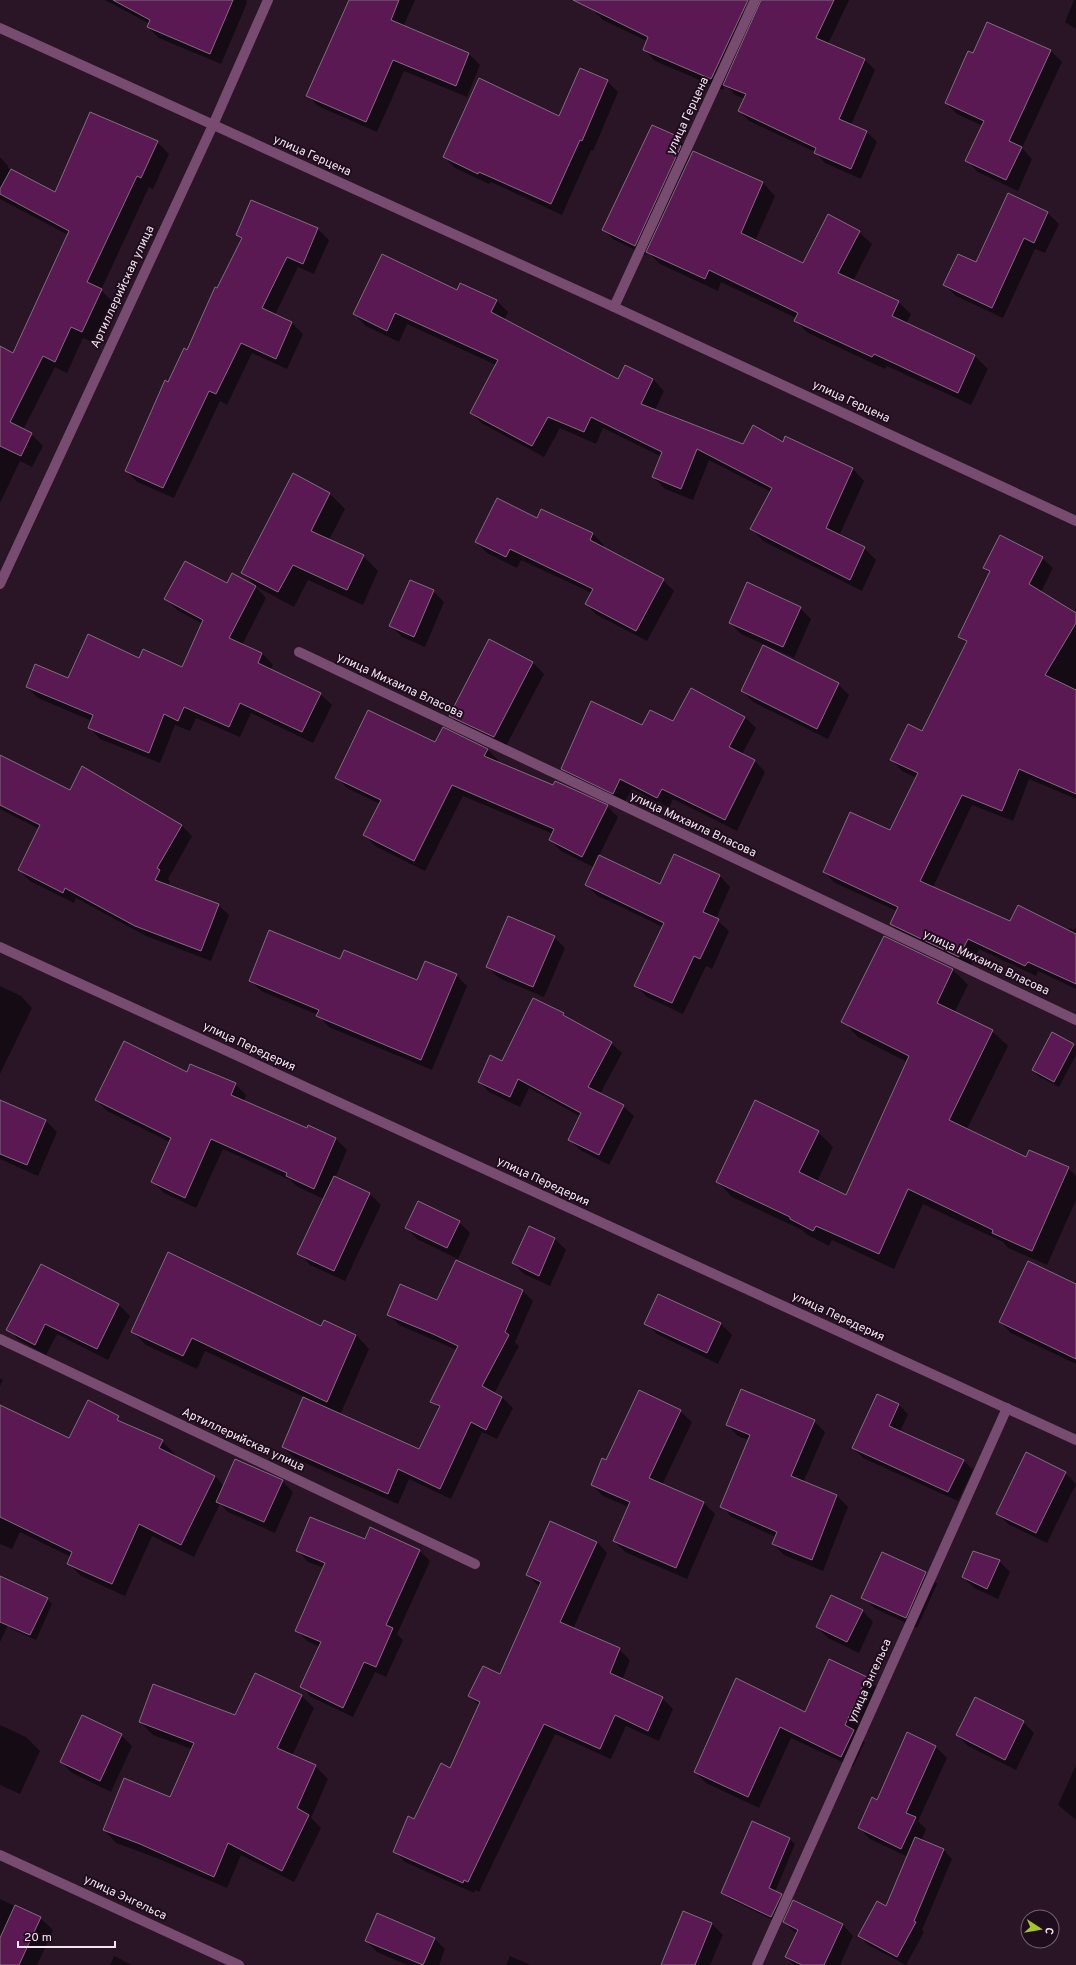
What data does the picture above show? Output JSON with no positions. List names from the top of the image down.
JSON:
{
  "streets": {
    "street": [
      "улица Герцена",
      "Артиллерийская улица",
      "улица Михаила Власова",
      "улица Передерия",
      "улица Энгельса"
    ]
  },
  "crossings": [
    ["улица Герцена", "Артиллерийская улица"],
    ["улица Передерия", "улица Энгельса"]
  ],
  "scale_bar": "20 m",
  "north": "right"
}
